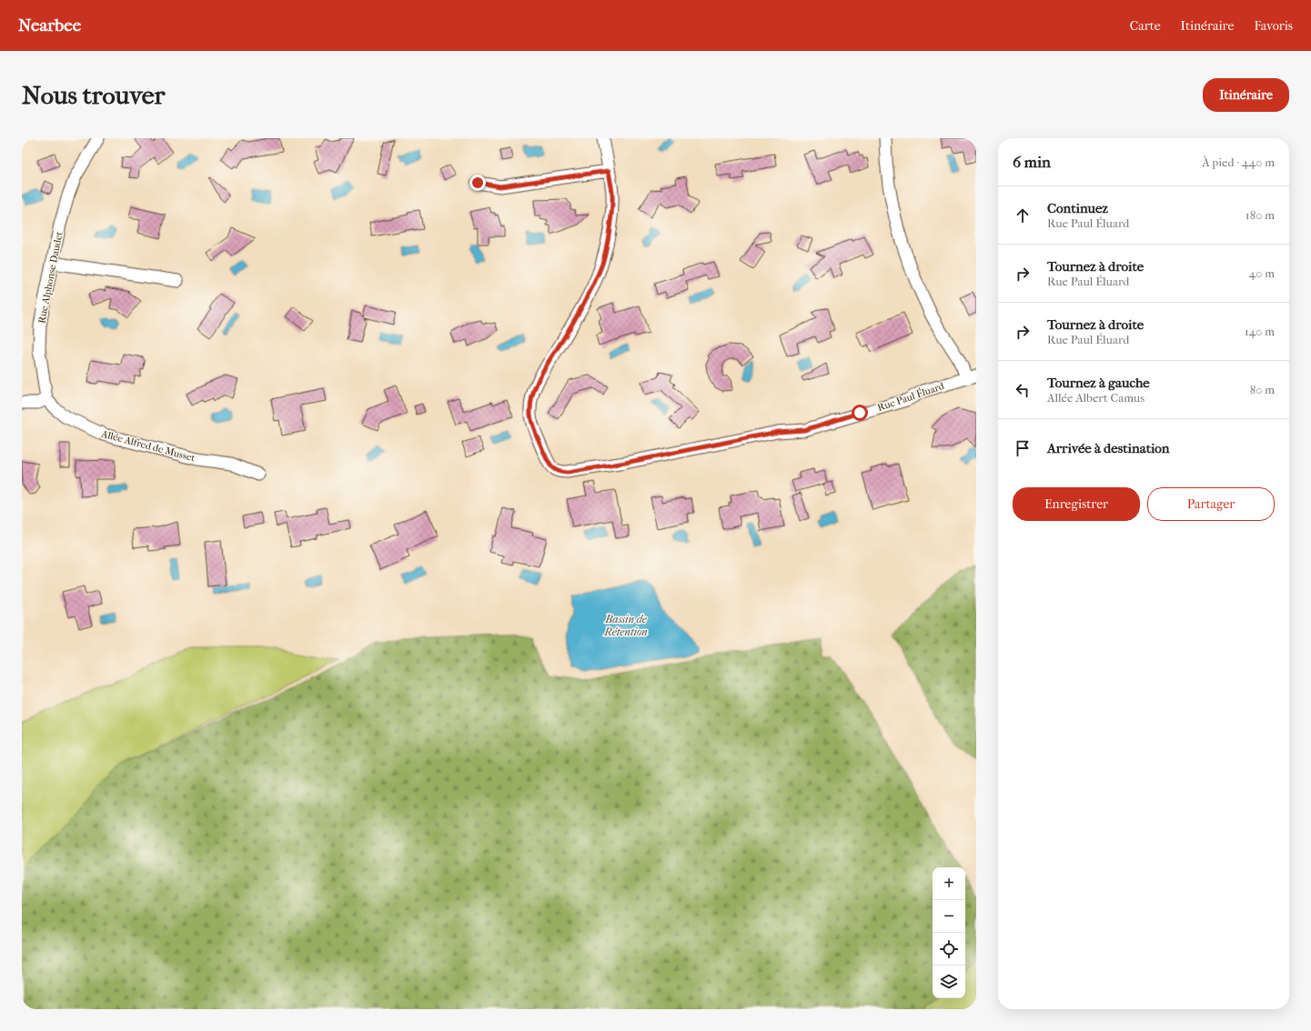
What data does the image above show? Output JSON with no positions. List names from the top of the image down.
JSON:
{
  "streets": {
    "street": ["Rue Alphonse Daudet", "Rue Paul Éluard", "Allée Alfred de Musset"]
  },
  "crossings": [
    ["Rue Alphonse Daudet", "Allée Alfred de Musset"]
  ],
  "water": ["Bassin de Rétention"],
  "page": {
    "header": "Nearbee",
    "nav": ["Carte", "Itinéraire", "Favoris"],
    "buttons": [
      "Itinéraire",
      ["Enregistrer", "Partager"]
    ],
    "title": "Nous trouver",
    "heading": ["6 min", "À pied · 440 m"],
    "list": [
      ["Continuez", "Rue Paul Éluard", "180 m"],
      ["Tournez à droite", "Rue Paul Éluard", "40 m"],
      ["Tournez à droite", "Rue Paul Éluard", "140 m"],
      ["Tournez à gauche", "Allée Albert Camus", "80 m"],
      "Arrivée à destination"
    ],
    "map_buttons": ["+", "−"]
  }
}
